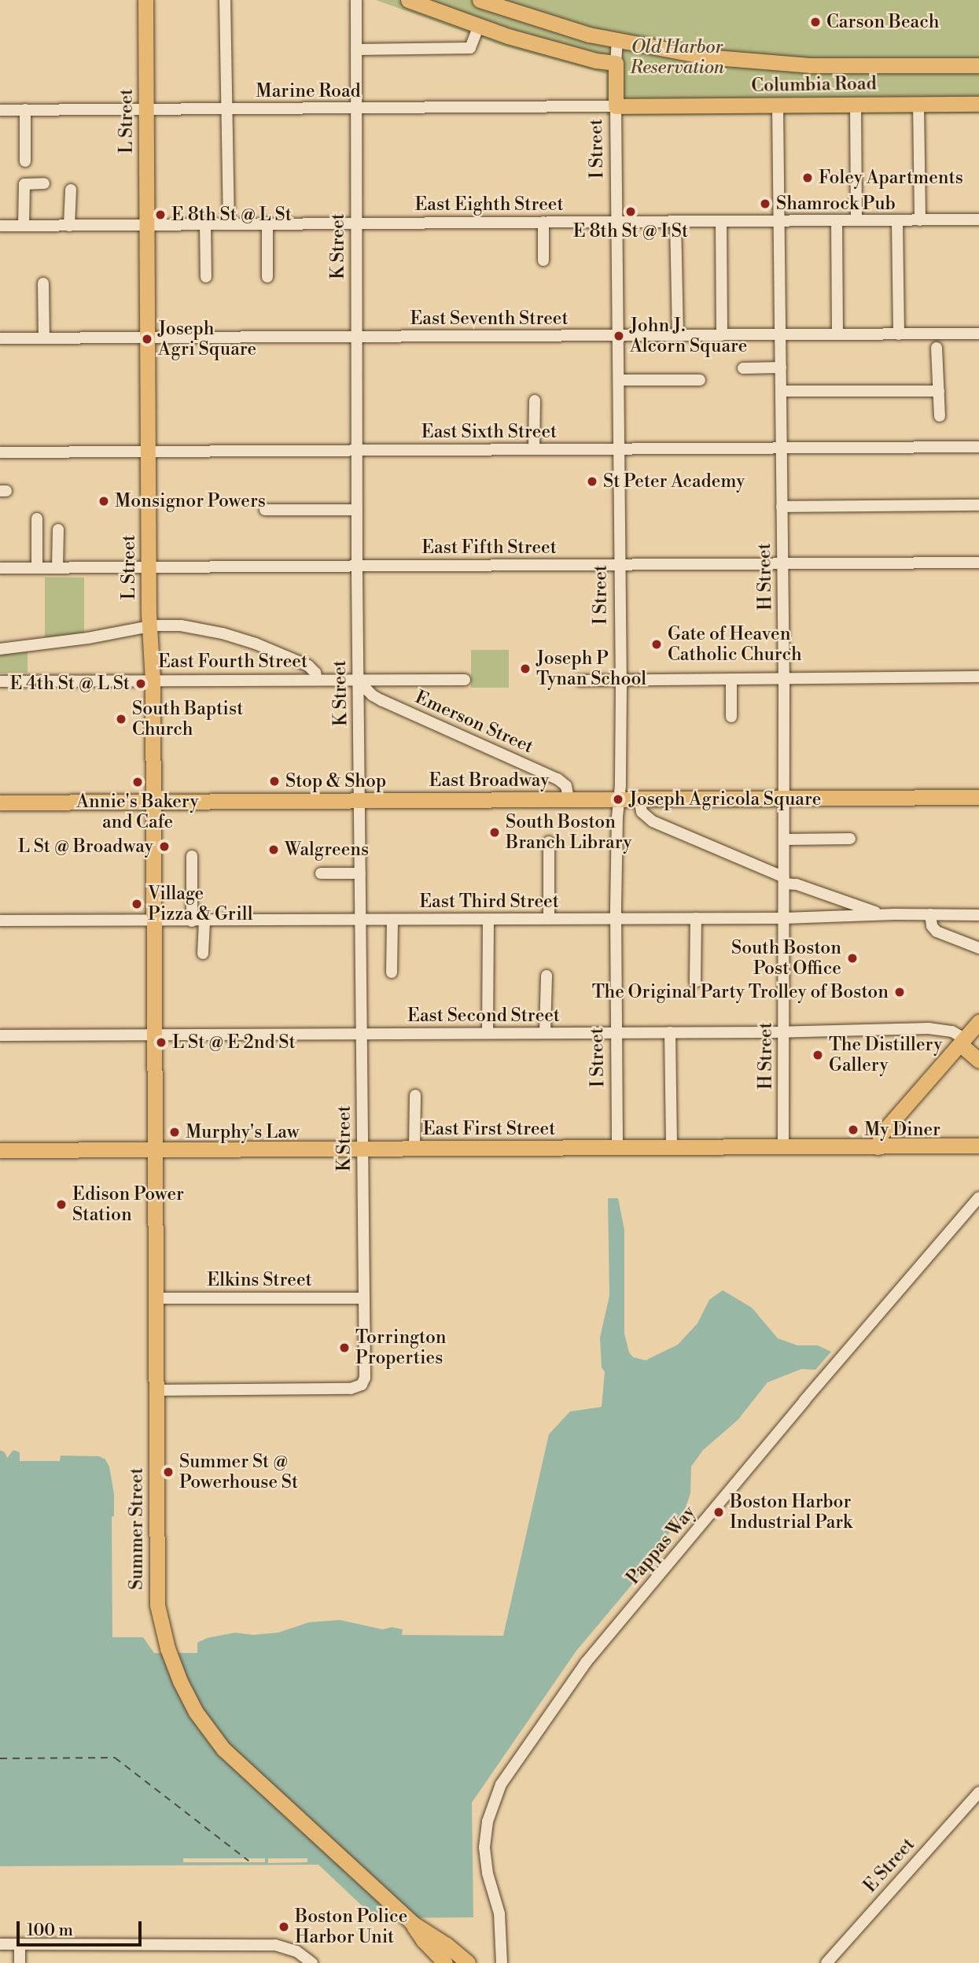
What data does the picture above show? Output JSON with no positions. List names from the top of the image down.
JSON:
{
  "streets": {
    "main road": [
      "Columbia Road",
      "L Street",
      "I Street",
      "East Broadway",
      "East First Street",
      "Summer Street"
    ],
    "street": [
      "Marine Road",
      "East Eighth Street",
      "K Street",
      "East Seventh Street",
      "East Sixth Street",
      "East Fifth Street",
      "H Street",
      "East Fourth Street",
      "Emerson Street",
      "East Third Street",
      "East Second Street",
      "Elkins Street",
      "Pappas Way",
      "E Street"
    ]
  },
  "crossings": [
    ["Columbia Road", "Marine Road"],
    ["Columbia Road", "I Street"],
    ["Columbia Road", "H Street"],
    ["Marine Road", "L Street"],
    ["Marine Road", "I Street"],
    ["Marine Road", "K Street"],
    ["L Street", "East Eighth Street"],
    ["L Street", "East Seventh Street"],
    ["L Street", "East Sixth Street"],
    ["L Street", "East Fifth Street"],
    ["L Street", "East Fourth Street"],
    ["L Street", "East Broadway"],
    ["L Street", "East Third Street"],
    ["L Street", "East Second Street"],
    ["L Street", "Summer Street"],
    ["I Street", "East Eighth Street"],
    ["I Street", "East Seventh Street"],
    ["I Street", "East Sixth Street"],
    ["I Street", "East Fifth Street"],
    ["I Street", "East Broadway"],
    ["I Street", "East Third Street"],
    ["I Street", "East Second Street"],
    ["I Street", "East First Street"],
    ["East Eighth Street", "K Street"],
    ["East Eighth Street", "H Street"],
    ["K Street", "East Seventh Street"],
    ["K Street", "East Sixth Street"],
    ["K Street", "East Fifth Street"],
    ["K Street", "East Fourth Street"],
    ["K Street", "Emerson Street"],
    ["K Street", "East Broadway"],
    ["K Street", "East Third Street"],
    ["K Street", "East Second Street"],
    ["K Street", "East First Street"],
    ["K Street", "Elkins Street"],
    ["K Street", "Summer Street"],
    ["East Seventh Street", "H Street"],
    ["East Sixth Street", "H Street"],
    ["East Fifth Street", "H Street"],
    ["H Street", "East Broadway"],
    ["H Street", "East Third Street"],
    ["H Street", "East Second Street"],
    ["H Street", "East First Street"],
    ["East Fourth Street", "Emerson Street"],
    ["Emerson Street", "East Broadway"],
    ["East Second Street", "Summer Street"],
    ["East First Street", "Summer Street"],
    ["Elkins Street", "Summer Street"]
  ],
  "parks": ["Old Harbor Reservation"],
  "places": [
    "Carson Beach",
    "Foley Apartments",
    "Shamrock Pub",
    "E 8th St @ I St",
    "E 8th St @ L St",
    "John J. Alcorn Square",
    "Joseph Agri Square",
    "St Peter Academy",
    "Monsignor Powers",
    "Gate of Heaven Catholic Church",
    "Joseph P Tynan School",
    "E 4th St @ L St",
    "South Baptist Church",
    "Stop & Shop",
    "Annie's Bakery and Cafe",
    "Joseph Agricola Square",
    "South Boston Branch Library",
    "L St @ Broadway",
    "Walgreens",
    "Village Pizza & Grill",
    "South Boston Post Office",
    "The Original Party Trolley of Boston",
    "L St @ E 2nd St",
    "The Distillery Gallery",
    "My Diner",
    "Murphy's Law",
    "Edison Power Station",
    "Torrington Properties",
    "Summer St @ Powerhouse St",
    "Boston Harbor Industrial Park",
    "Boston Police Harbor Unit"
  ],
  "scale_bar": "100 m"
}
